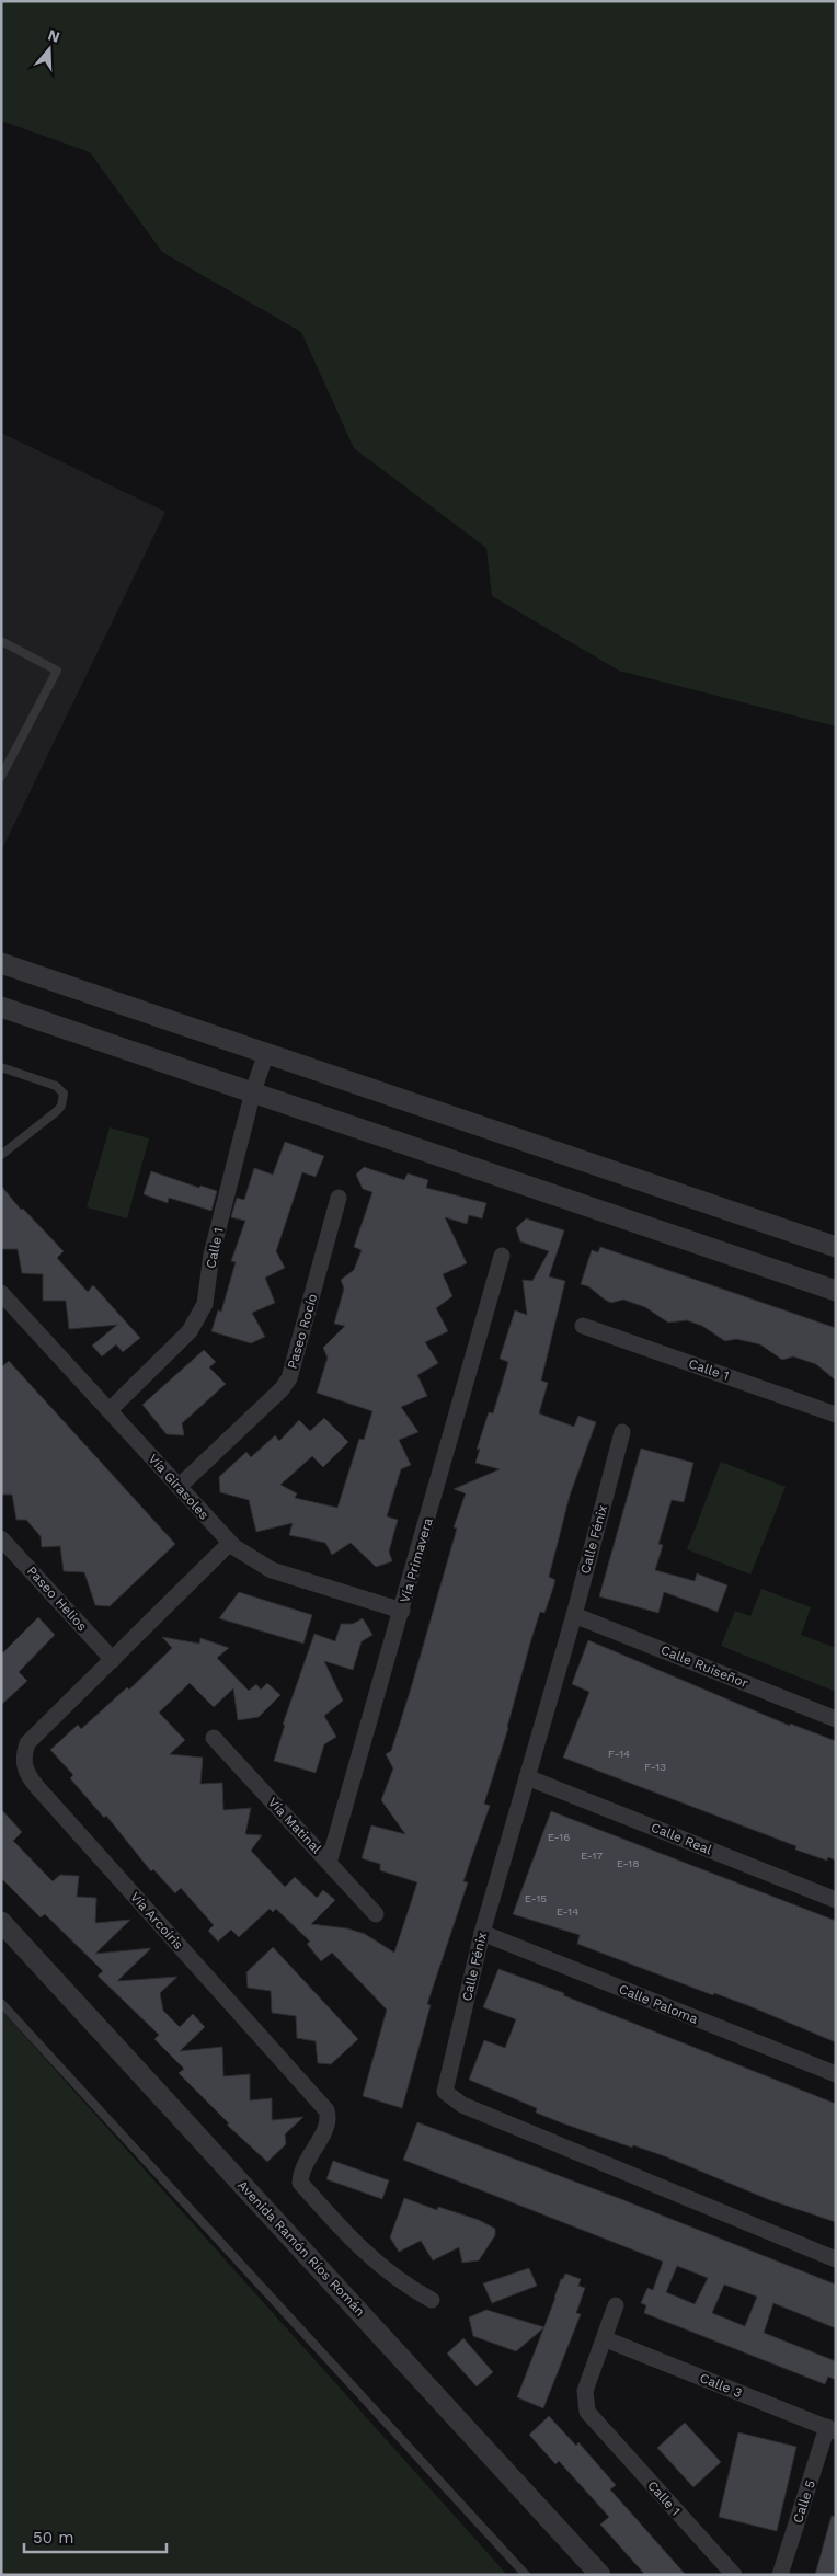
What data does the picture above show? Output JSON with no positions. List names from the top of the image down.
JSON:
{
  "streets": {
    "street": [
      "Calle 1",
      "Paseo Rocío",
      "Vía Girasoles",
      "Calle Fénix",
      "Vía Primavera",
      "Paseo Helios",
      "Calle Ruiseñor",
      "Vía Matinal",
      "Calle Real",
      "Vía Arcoíris",
      "Calle Paloma",
      "Avenida Ramón Ríos Román",
      "Calle 3",
      "Calle 5"
    ]
  },
  "crossings": [
    ["Calle 1", "Vía Girasoles"],
    ["Calle 1", "Calle 3"],
    ["Paseo Rocío", "Vía Girasoles"],
    ["Vía Girasoles", "Vía Primavera"],
    ["Vía Girasoles", "Vía Arcoíris"],
    ["Calle Fénix", "Calle Ruiseñor"],
    ["Calle Fénix", "Calle Real"],
    ["Calle Fénix", "Calle Paloma"],
    ["Vía Primavera", "Vía Matinal"],
    ["Paseo Helios", "Vía Arcoíris"],
    ["Calle 3", "Calle 5"]
  ],
  "house_numbers": [
    "F-14",
    "F-13",
    "E-16",
    "E-17",
    "E-18",
    "E-15",
    "E-14"
  ],
  "scale_bar": "50 m",
  "north": "top"
}
